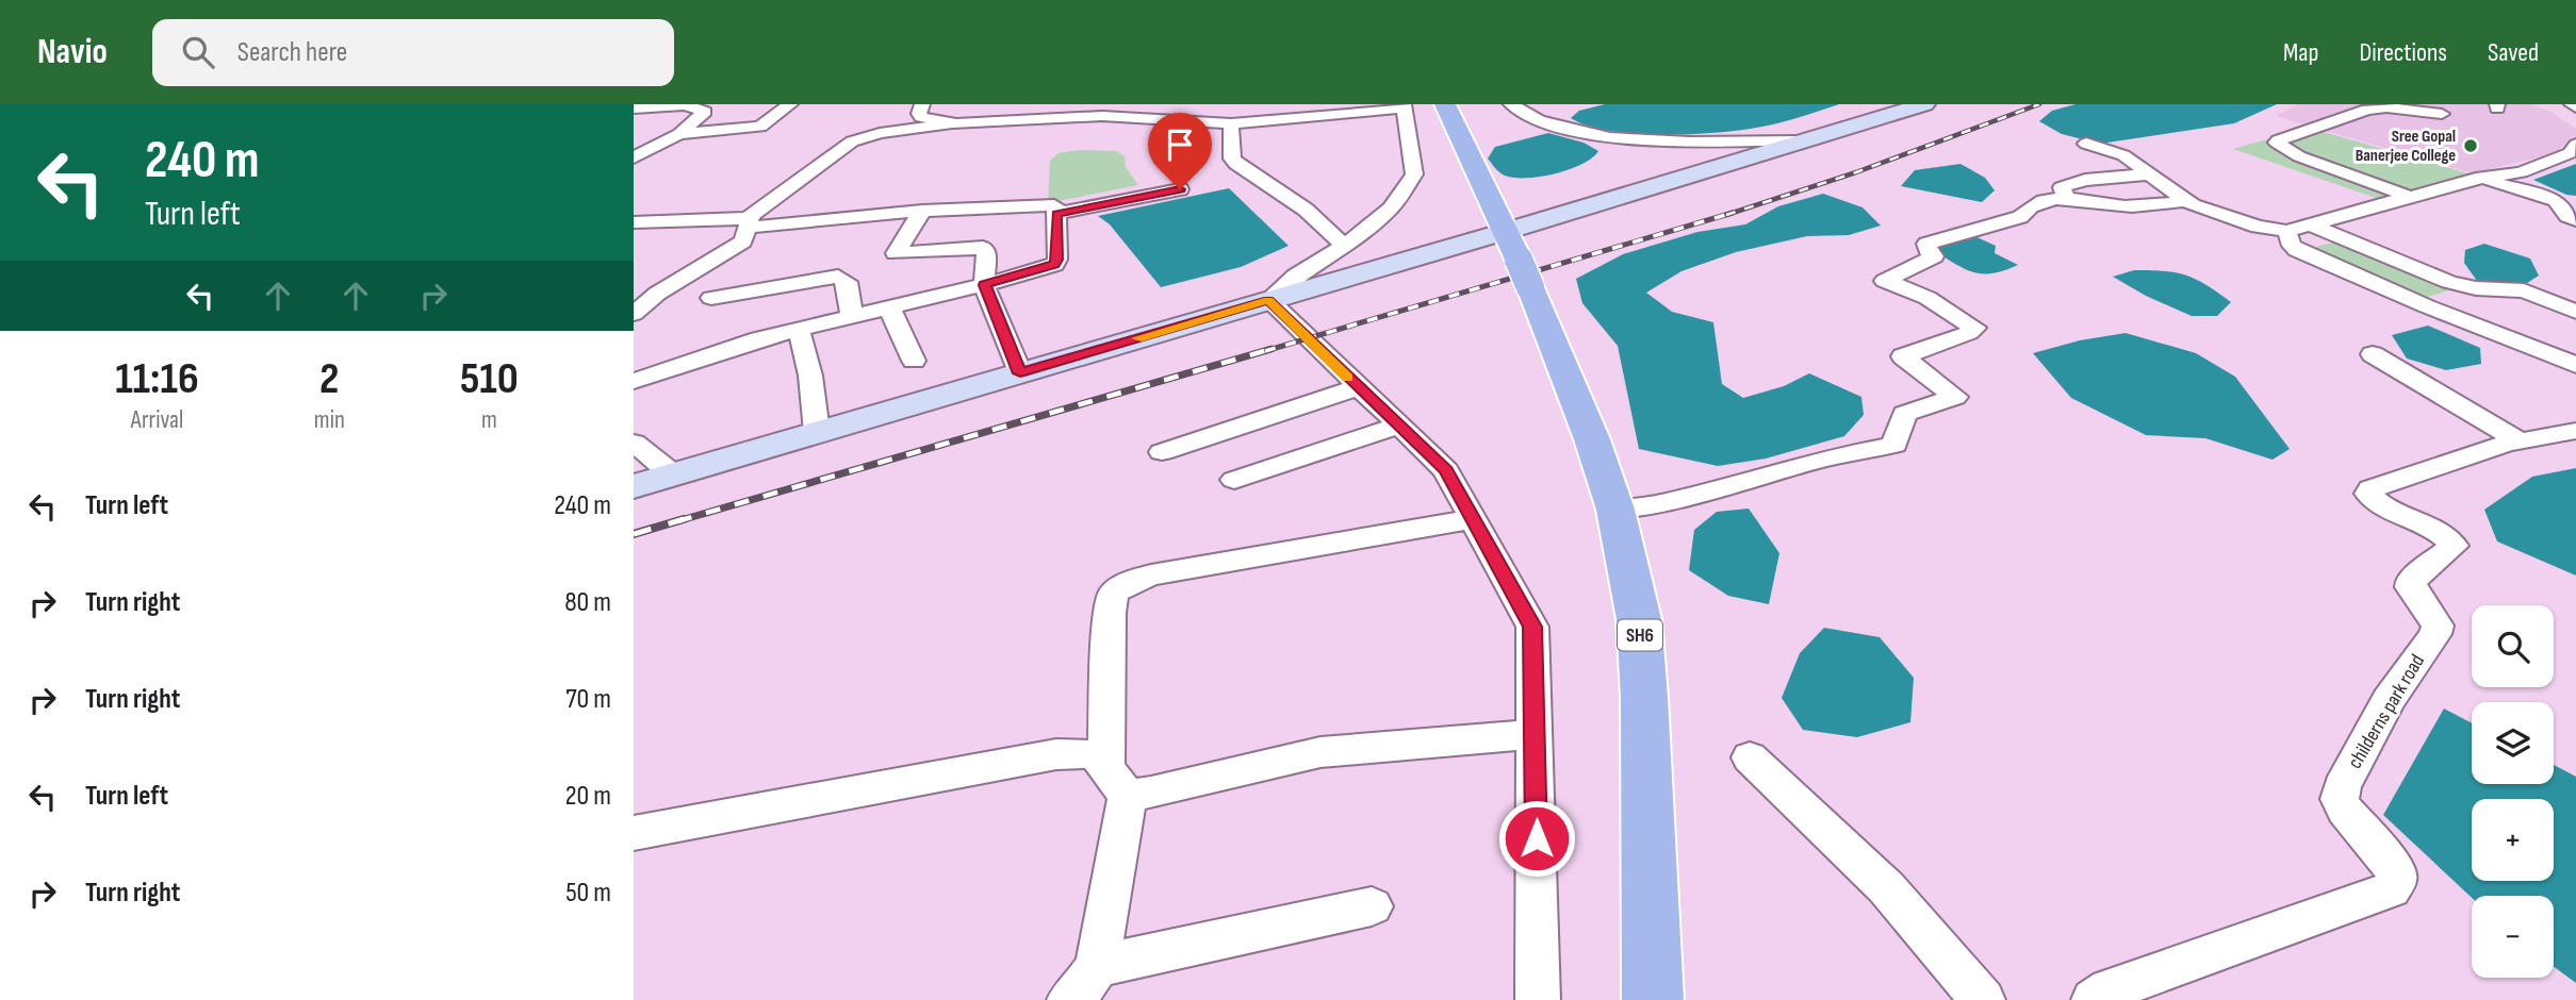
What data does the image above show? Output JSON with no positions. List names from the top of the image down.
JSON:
{
  "streets": {
    "main road": ["SH6"],
    "street": ["childerns park road"]
  },
  "places": ["Sree Gopal Banerjee College"],
  "page": {
    "header": "Navio",
    "search": "Search here",
    "nav": ["Map", "Directions", "Saved"],
    "turn": ["240 m", "Turn left"],
    "eta": [
      "11:16",
      "Arrival",
      "2",
      "min",
      "510",
      "m"
    ],
    "list": [
      {
        "name": "Turn left",
        "value": "240 m"
      },
      {
        "name": "Turn right",
        "value": "80 m"
      },
      {
        "name": "Turn right",
        "value": "70 m"
      },
      {
        "name": "Turn left",
        "value": "20 m"
      },
      {
        "name": "Turn right",
        "value": "50 m"
      }
    ],
    "map_buttons": ["+", "−"]
  }
}
